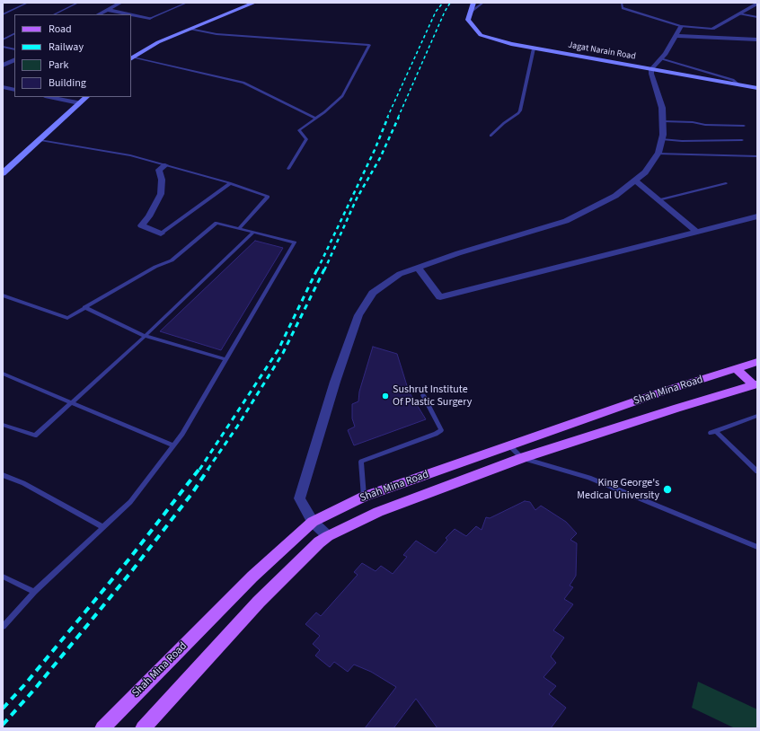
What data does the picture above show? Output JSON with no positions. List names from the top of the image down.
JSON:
{
  "streets": {
    "main road": ["Shah Mina Road"],
    "street": ["Jagat Narain Road"]
  },
  "places": ["Sushrut Institute Of Plastic Surgery", "King George's Medical University"],
  "legend": [
    "Road",
    "Railway",
    "Park",
    "Building"
  ]
}
